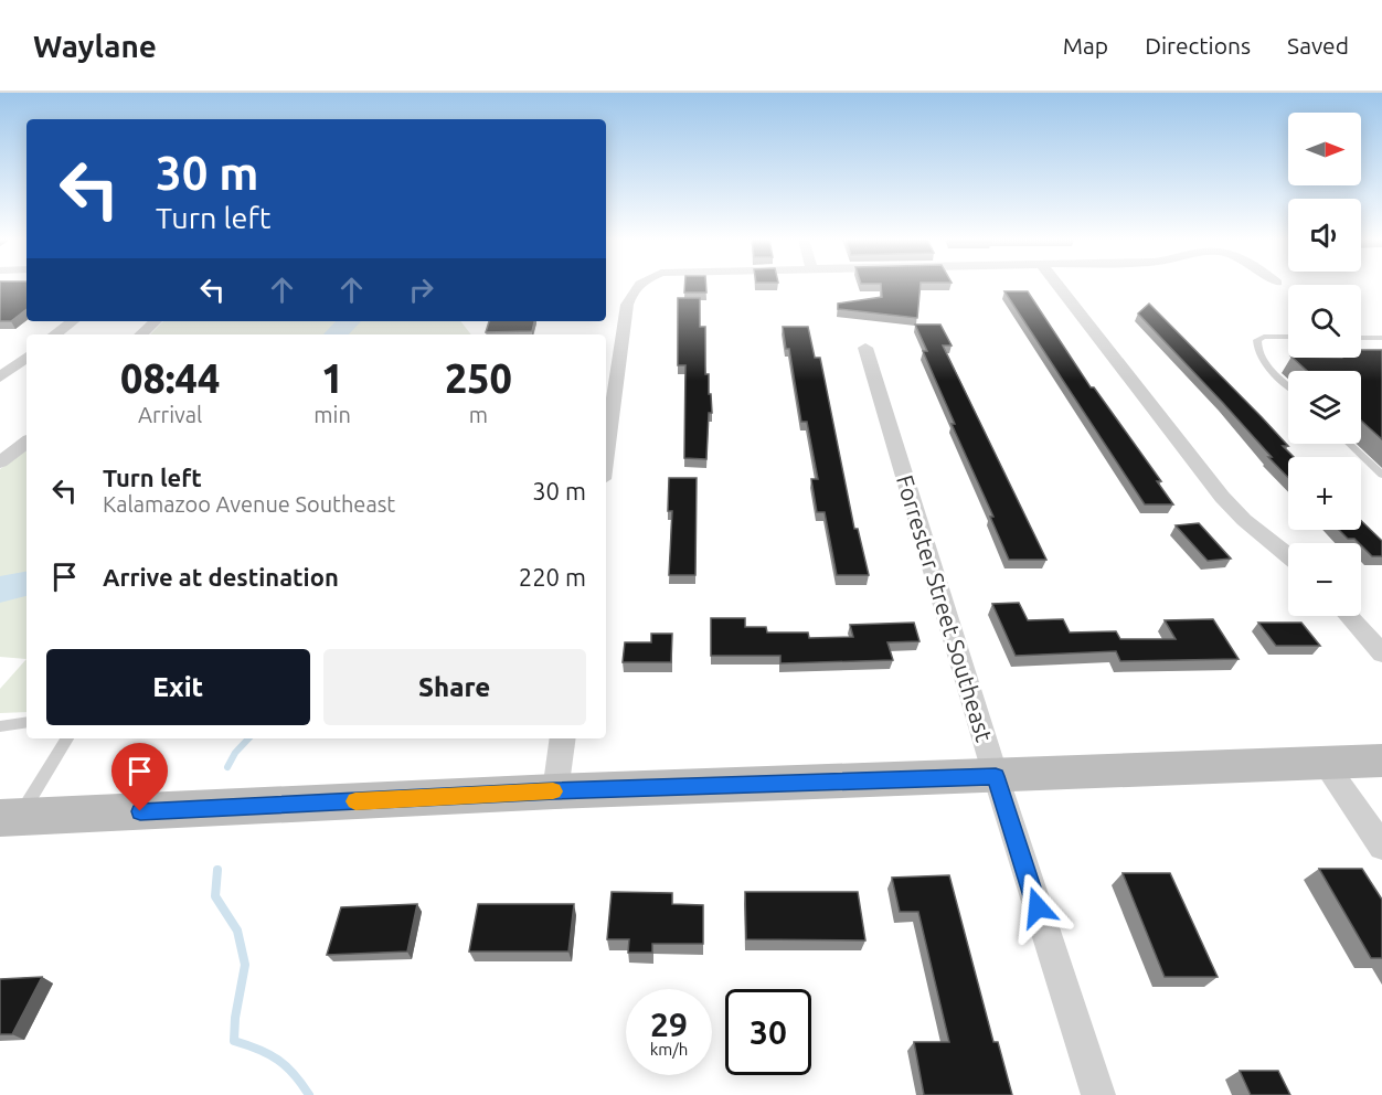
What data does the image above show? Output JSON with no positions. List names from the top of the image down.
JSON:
{
  "streets": {
    "street": ["Forrester Street Southeast"]
  },
  "north": "right",
  "page": {
    "header": "Waylane",
    "nav": ["Map", "Directions", "Saved"],
    "map_buttons": ["+", "−"],
    "turn": ["30 m", "Turn left"],
    "eta": [
      "08:44",
      "Arrival",
      "1",
      "min",
      "250",
      "m"
    ],
    "list": [
      {
        "name": "Turn left",
        "note": "Kalamazoo Avenue Southeast",
        "value": "30 m"
      },
      {
        "name": "Arrive at destination",
        "value": "220 m"
      }
    ],
    "buttons": ["Exit", "Share"],
    "speed": "29 km/h",
    "limit": "30"
  }
}
